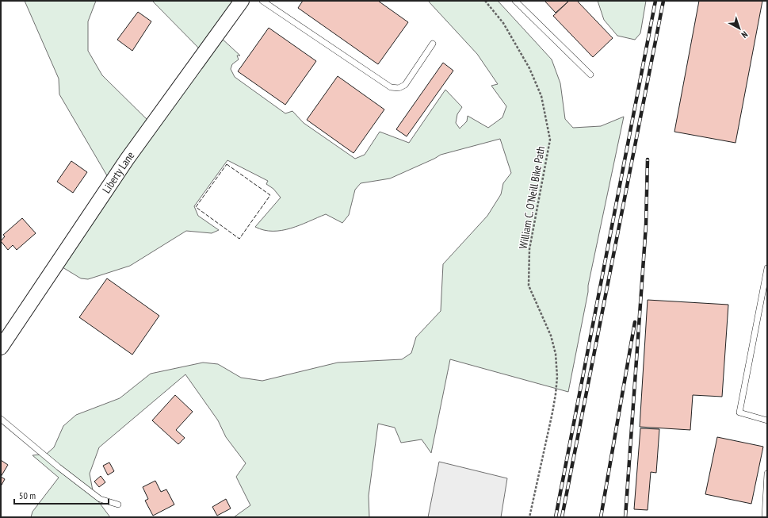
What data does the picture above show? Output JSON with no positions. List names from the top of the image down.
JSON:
{
  "streets": {
    "street": ["Liberty Lane"],
    "path": ["William C. O'Neill Bike Path"]
  },
  "scale_bar": "50 m",
  "north": "bottom right"
}
